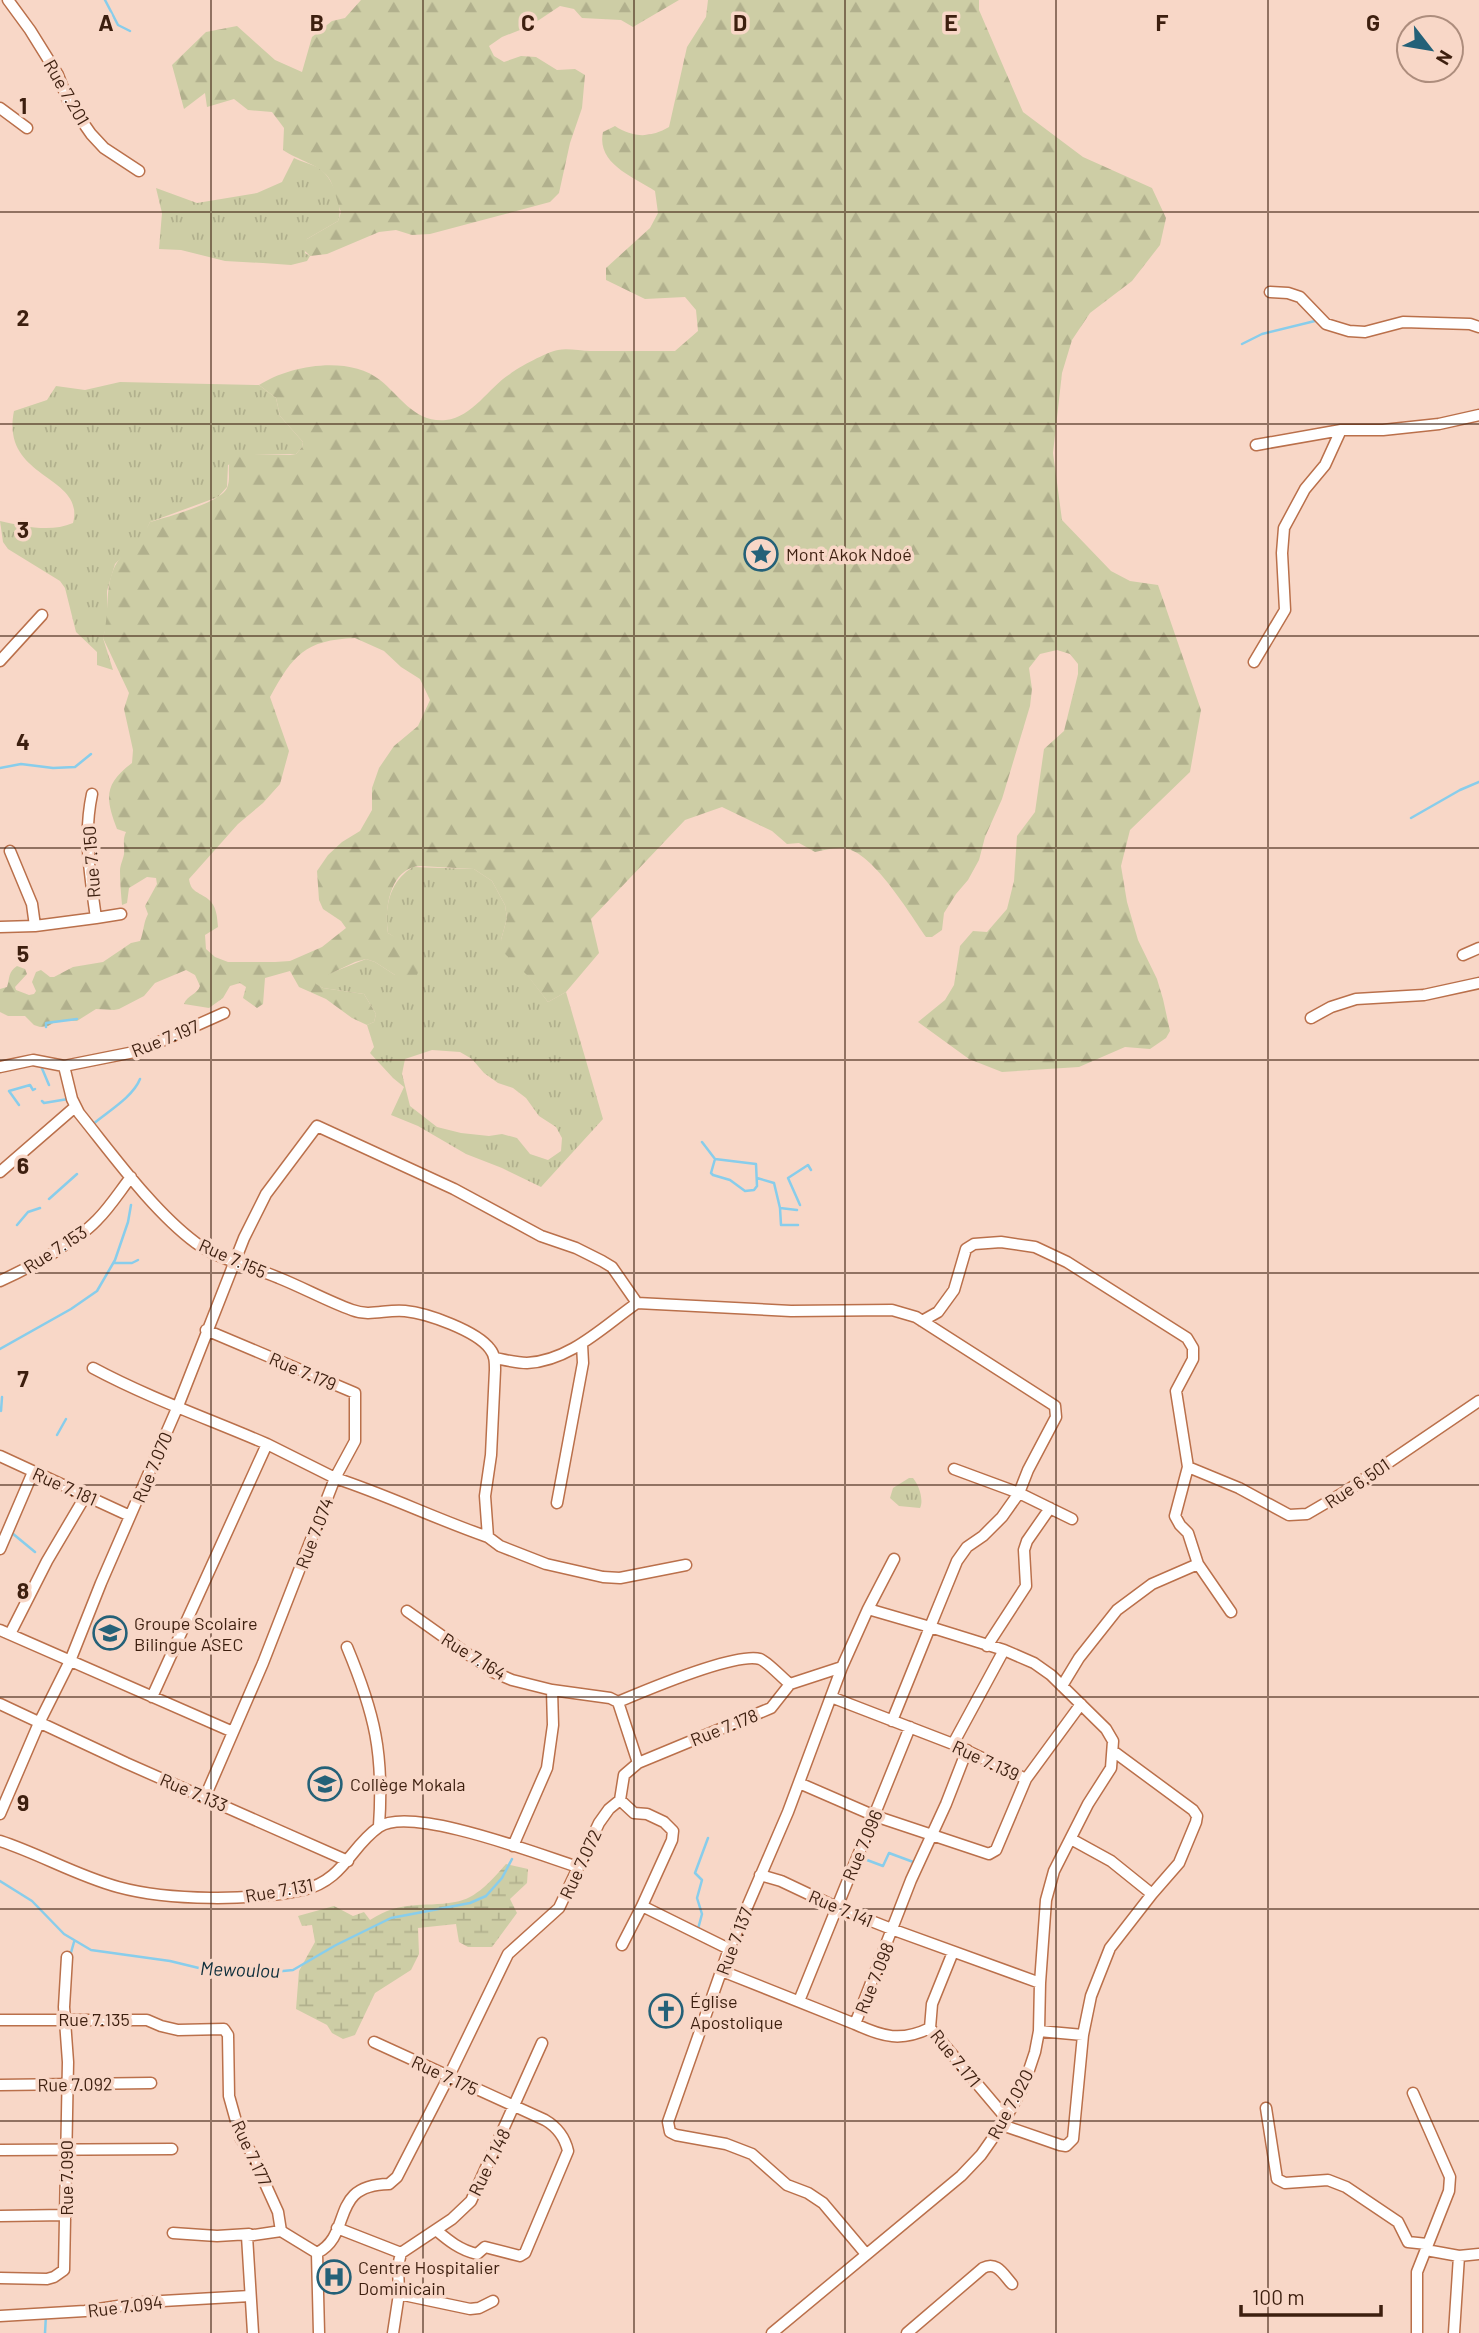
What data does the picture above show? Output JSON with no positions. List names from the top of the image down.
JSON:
{
  "streets": {
    "street": [
      "Rue 7.201",
      "Rue 7.150",
      "Rue 7.197",
      "Rue 7.153",
      "Rue 7.155",
      "Rue 7.179",
      "Rue 7.070",
      "Rue 6.501",
      "Rue 7.181",
      "Rue 7.074",
      "Rue 7.164",
      "Rue 7.178",
      "Rue 7.139",
      "Rue 7.133",
      "Rue 7.096",
      "Rue 7.072",
      "Rue 7.131",
      "Rue 7.141",
      "Rue 7.137",
      "Rue 7.098",
      "Rue 7.135",
      "Rue 7.171",
      "Rue 7.175",
      "Rue 7.092",
      "Rue 7.020",
      "Rue 7.177",
      "Rue 7.148",
      "Rue 7.090",
      "Rue 7.094"
    ]
  },
  "crossings": [
    ["Rue 7.197", "Rue 7.155"],
    ["Rue 7.153", "Rue 7.155"],
    ["Rue 7.155", "Rue 7.070"],
    ["Rue 7.179", "Rue 7.070"],
    ["Rue 7.179", "Rue 7.074"],
    ["Rue 7.070", "Rue 7.181"],
    ["Rue 7.070", "Rue 7.074"],
    ["Rue 7.070", "Rue 7.133"],
    ["Rue 7.074", "Rue 7.133"],
    ["Rue 7.178", "Rue 7.137"],
    ["Rue 7.139", "Rue 7.096"],
    ["Rue 7.139", "Rue 7.137"],
    ["Rue 7.139", "Rue 7.098"],
    ["Rue 7.133", "Rue 7.131"],
    ["Rue 7.096", "Rue 7.141"],
    ["Rue 7.096", "Rue 7.098"],
    ["Rue 7.072", "Rue 7.175"],
    ["Rue 7.141", "Rue 7.137"],
    ["Rue 7.141", "Rue 7.098"],
    ["Rue 7.141", "Rue 7.171"],
    ["Rue 7.141", "Rue 7.020"],
    ["Rue 7.137", "Rue 7.098"],
    ["Rue 7.137", "Rue 7.020"],
    ["Rue 7.135", "Rue 7.177"],
    ["Rue 7.135", "Rue 7.090"],
    ["Rue 7.171", "Rue 7.020"],
    ["Rue 7.175", "Rue 7.148"],
    ["Rue 7.092", "Rue 7.090"]
  ],
  "water": ["Mewoulou"],
  "places": {
    "place": ["Mont Akok Ndoé"],
    "school or university": ["Groupe Scolaire Bilingue ASEC", "Collège Mokala"],
    "church": ["Église Apostolique"],
    "hospital": ["Centre Hospitalier Dominicain"]
  },
  "scale_bar": "100 m",
  "north": "bottom right",
  "grid": {
    "columns": [
      "A",
      "B",
      "C",
      "D",
      "E",
      "F",
      "G"
    ],
    "rows": [
      "1",
      "2",
      "3",
      "4",
      "5",
      "6",
      "7",
      "8",
      "9"
    ]
  }
}
